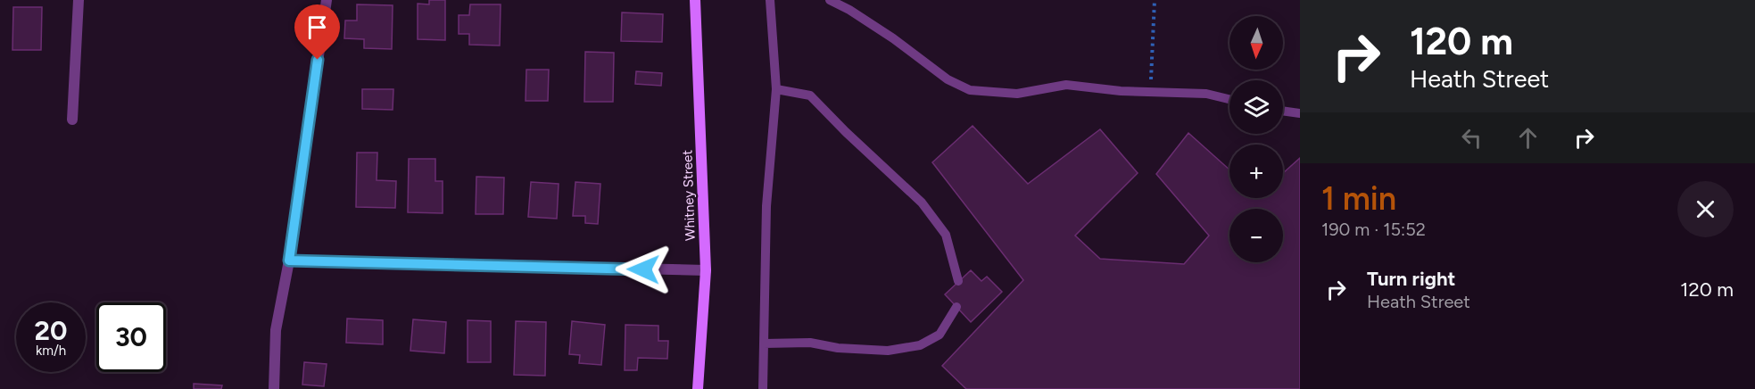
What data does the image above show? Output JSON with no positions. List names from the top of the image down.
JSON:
{
  "streets": {
    "street": ["Whitney Street"]
  },
  "north": "bottom",
  "page": {
    "turn": ["120 m", "Heath Street"],
    "map_buttons": ["+", "−"],
    "heading": ["1 min", "190 m · 15:52"],
    "list": [
      {
        "name": "Turn right",
        "note": "Heath Street",
        "value": "120 m"
      }
    ],
    "speed": "20 km/h",
    "limit": "30"
  }
}
